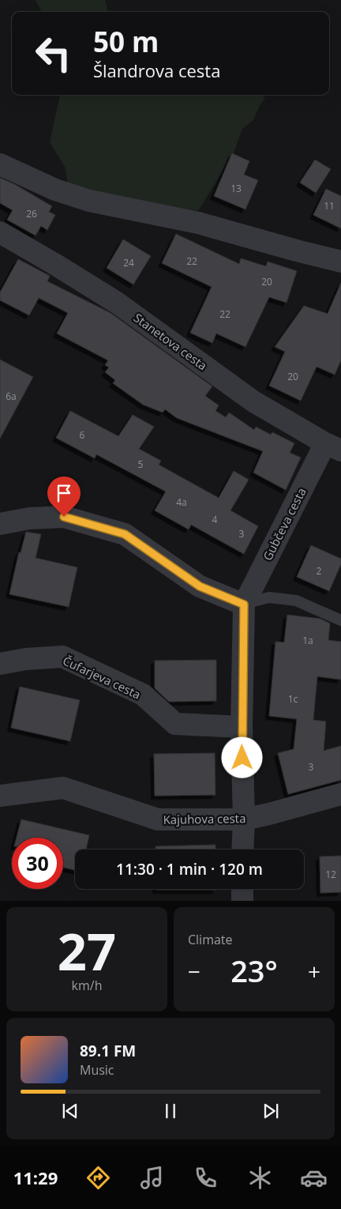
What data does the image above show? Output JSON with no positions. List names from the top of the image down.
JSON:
{
  "streets": {
    "street": [
      "Stanetova cesta",
      "Gubčeva cesta",
      "Čufarjeva cesta",
      "Kajuhova cesta"
    ]
  },
  "crossings": [
    ["Stanetova cesta", "Gubčeva cesta"]
  ],
  "house_numbers": [
    "13",
    "11",
    "26",
    "22",
    "24",
    "20",
    "22",
    "20",
    "6a",
    "6",
    "5",
    "4a",
    "4",
    "3",
    "2",
    "1a",
    "1c",
    "3",
    "12"
  ],
  "page": {
    "turn": ["50 m", "Šlandrova cesta"],
    "limit": "30",
    "trip": "11:30 · 1 min · 120 m",
    "tile": [
      ["27", "km/h"],
      "Climate"
    ],
    "heat": ["−", "23°", "+"],
    "song": ["89.1 FM", "Music"],
    "tabs": "11:29"
  }
}
